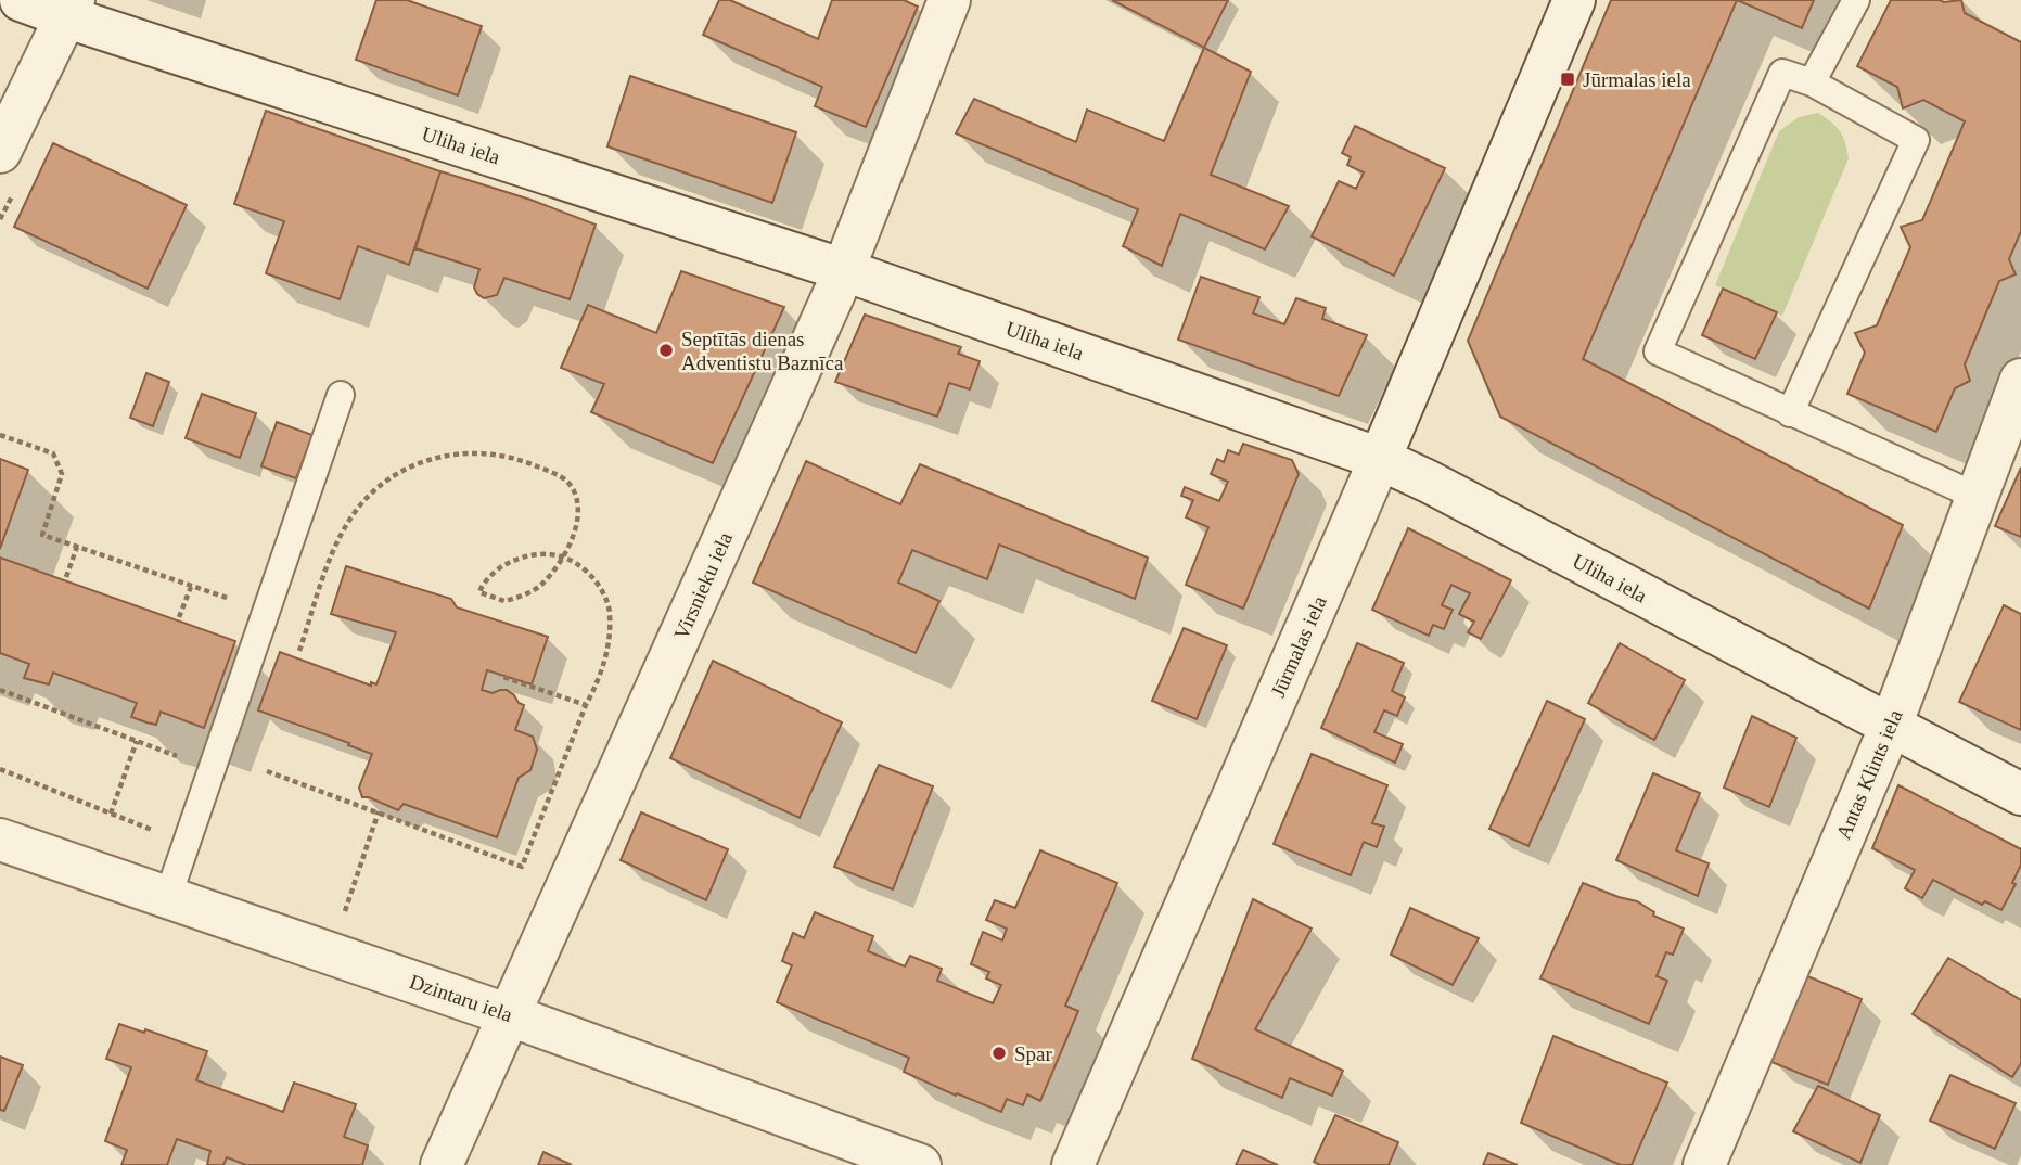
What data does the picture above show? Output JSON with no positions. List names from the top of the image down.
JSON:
{
  "streets": {
    "street": [
      "Uliha iela",
      "Virsnieku iela",
      "Jūrmalas iela",
      "Antas Klints iela",
      "Dzintaru iela"
    ]
  },
  "crossings": [
    ["Uliha iela", "Virsnieku iela"],
    ["Uliha iela", "Jūrmalas iela"],
    ["Uliha iela", "Antas Klints iela"],
    ["Virsnieku iela", "Dzintaru iela"]
  ],
  "places": {
    "transit": ["Jūrmalas iela"],
    "other": ["Septītās dienas Adventistu Baznīca", "Spar"]
  }
}
